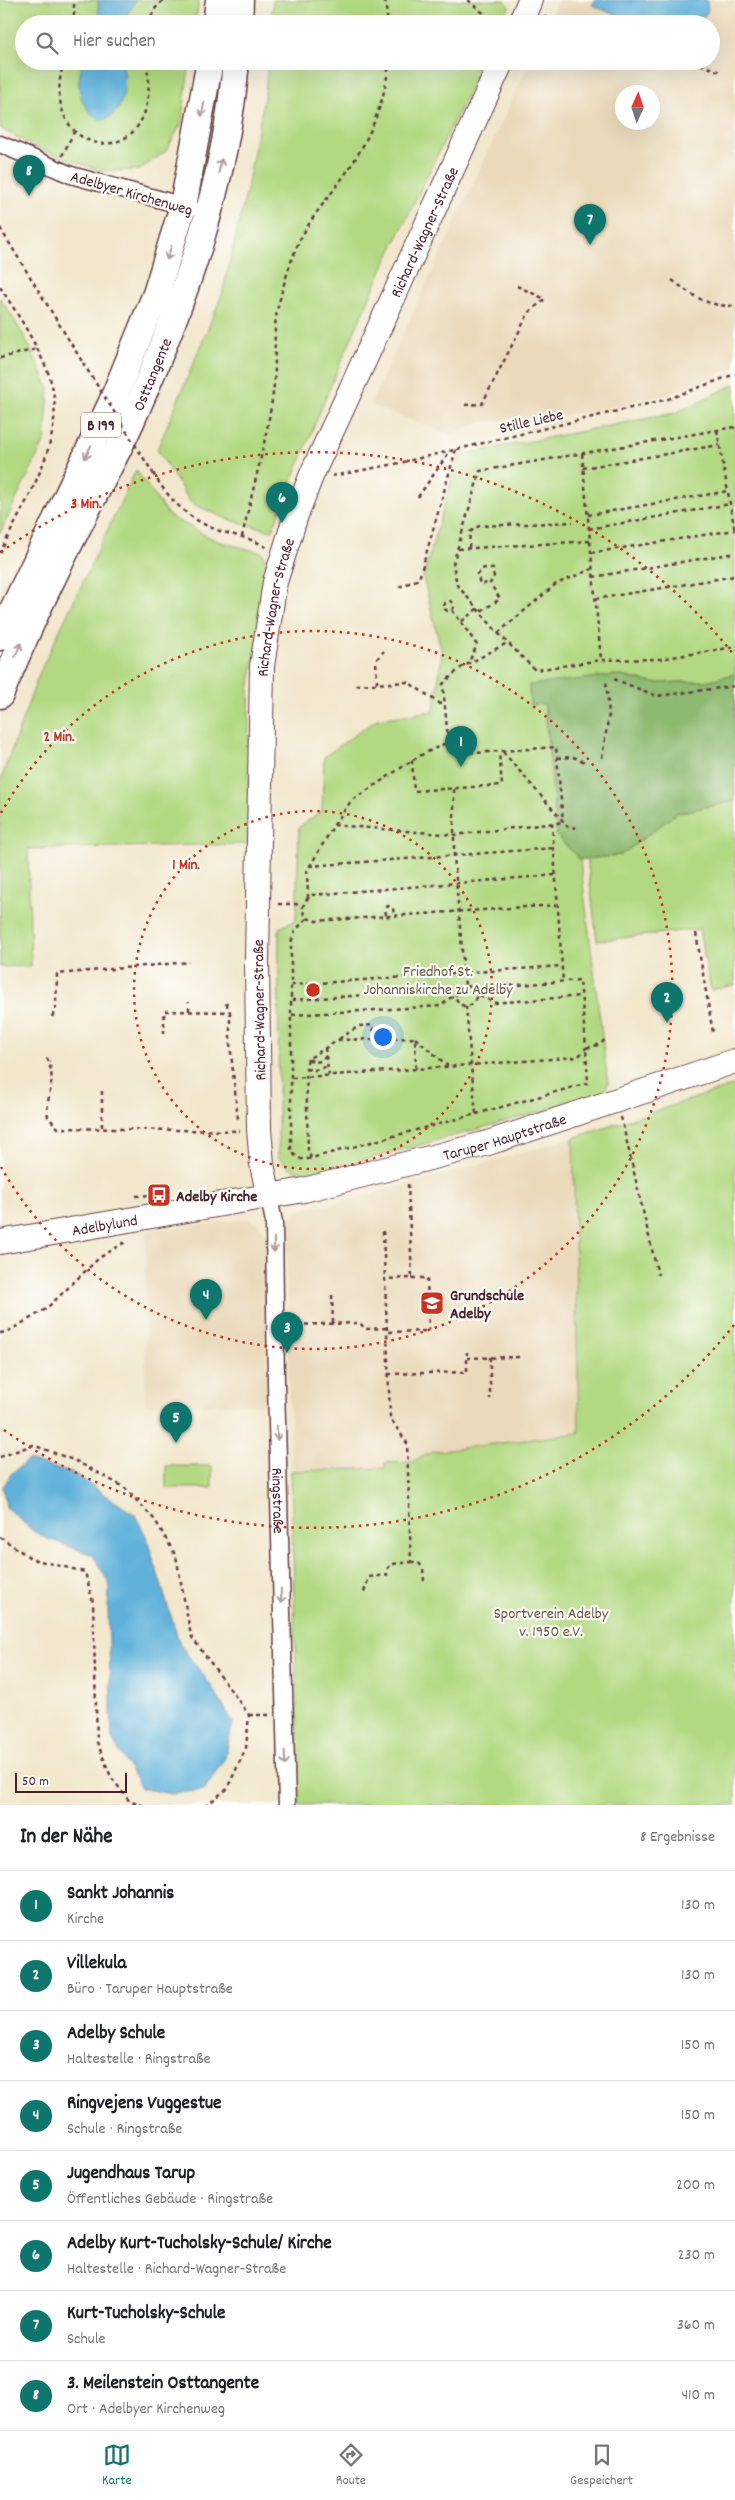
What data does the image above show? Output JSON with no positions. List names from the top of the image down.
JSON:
{
  "streets": {
    "main road": ["Osttangente", "B 199"],
    "street": [
      "Adelbyer Kirchenweg",
      "Richard-Wagner-Straße",
      "Taruper Hauptstraße",
      "Adelbylund",
      "Ringstraße"
    ],
    "path": ["Stille Liebe"]
  },
  "crossings": [
    ["Adelbyer Kirchenweg", "Osttangente"],
    ["Richard-Wagner-Straße", "Taruper Hauptstraße"],
    ["Richard-Wagner-Straße", "Adelbylund"],
    ["Richard-Wagner-Straße", "Ringstraße"],
    ["Taruper Hauptstraße", "Adelbylund"],
    ["Taruper Hauptstraße", "Ringstraße"],
    ["Adelbylund", "Ringstraße"]
  ],
  "one_way": ["Ringstraße"],
  "parks": ["Friedhof St. Johanniskirche zu Adelby", "Sportverein Adelby v. 1950 e.V."],
  "places": {
    "bus stop": ["Adelby Kirche"],
    "school or university": ["Grundschule Adelby"]
  },
  "scale_bar": "50 m",
  "north": "top",
  "page": {
    "search": "Hier suchen",
    "pins": [
      "8",
      "7",
      "6",
      "1",
      "2",
      "4",
      "3",
      "5"
    ],
    "scale": "50 m",
    "heading": ["In der Nähe", "8 Ergebnisse"],
    "list": [
      {
        "mark": "1",
        "name": "Sankt Johannis",
        "note": "Kirche",
        "value": "130 m"
      },
      {
        "mark": "2",
        "name": "Villekula",
        "note": "Büro · Taruper Hauptstraße",
        "value": "130 m"
      },
      {
        "mark": "3",
        "name": "Adelby Schule",
        "note": "Haltestelle · Ringstraße",
        "value": "150 m"
      },
      {
        "mark": "4",
        "name": "Ringvejens Vuggestue",
        "note": "Schule · Ringstraße",
        "value": "150 m"
      },
      {
        "mark": "5",
        "name": "Jugendhaus Tarup",
        "note": "Öffentliches Gebäude · Ringstraße",
        "value": "200 m"
      },
      {
        "mark": "6",
        "name": "Adelby Kurt-Tucholsky-Schule/ Kirche",
        "note": "Haltestelle · Richard-Wagner-Straße",
        "value": "230 m"
      },
      {
        "mark": "7",
        "name": "Kurt-Tucholsky-Schule",
        "note": "Schule",
        "value": "360 m"
      },
      {
        "mark": "8",
        "name": "3. Meilenstein Osttangente",
        "note": "Ort · Adelbyer Kirchenweg",
        "value": "410 m"
      }
    ],
    "nav": ["Karte", "Route", "Gespeichert"]
  },
  "rings": ["3 Min.", "2 Min.", "1 Min."]
}
